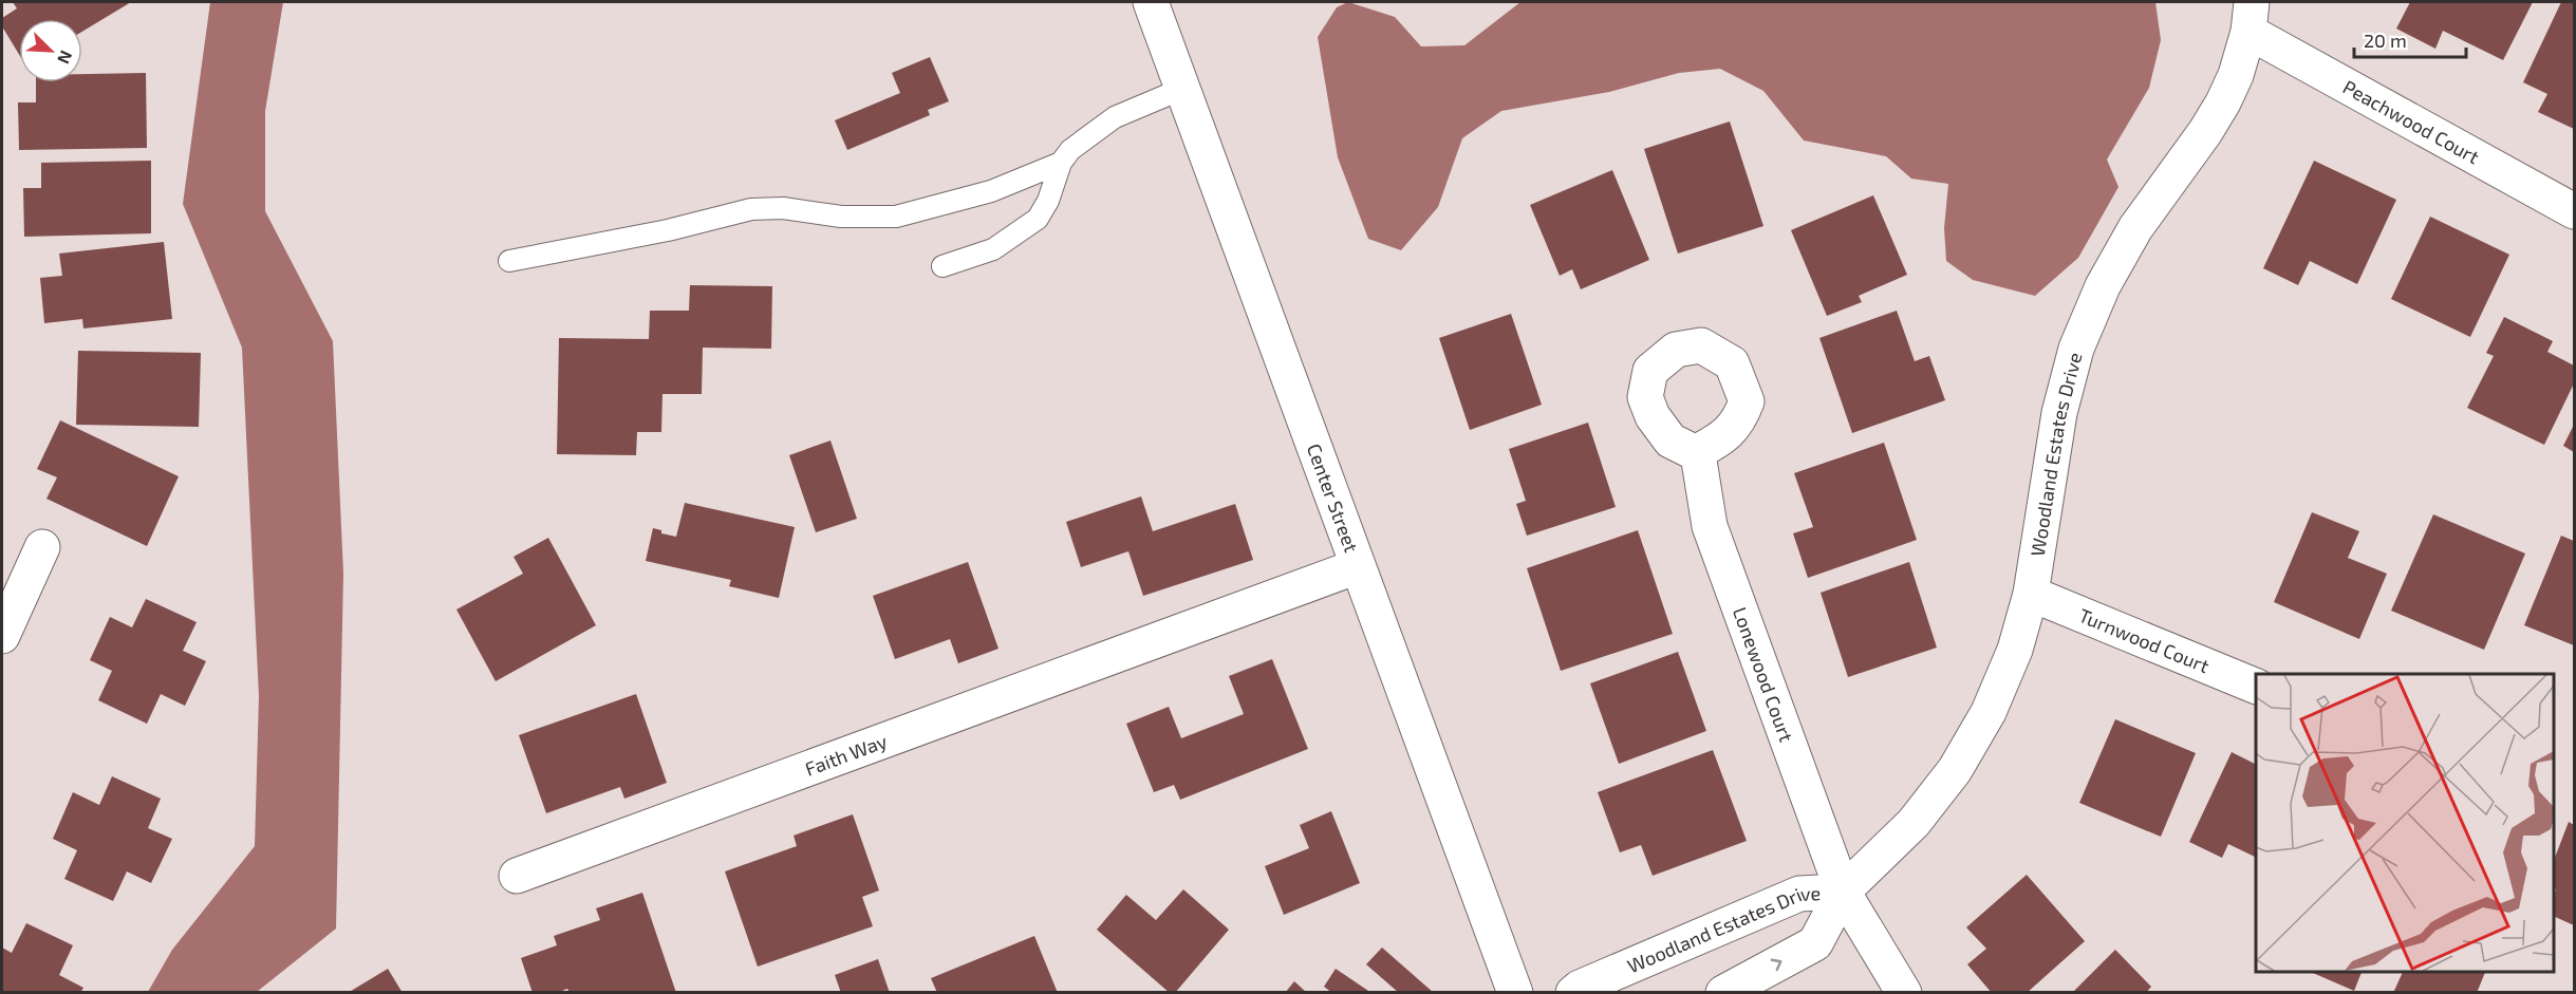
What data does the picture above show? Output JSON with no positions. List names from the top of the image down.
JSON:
{
  "streets": {
    "street": [
      "Peachwood Court",
      "Woodland Estates Drive",
      "Center Street",
      "Turnwood Court",
      "Lonewood Court",
      "Faith Way"
    ]
  },
  "crossings": [
    ["Peachwood Court", "Woodland Estates Drive"],
    ["Woodland Estates Drive", "Turnwood Court"],
    ["Woodland Estates Drive", "Lonewood Court"],
    ["Center Street", "Faith Way"]
  ],
  "scale_bar": "20 m",
  "north": "bottom right"
}
